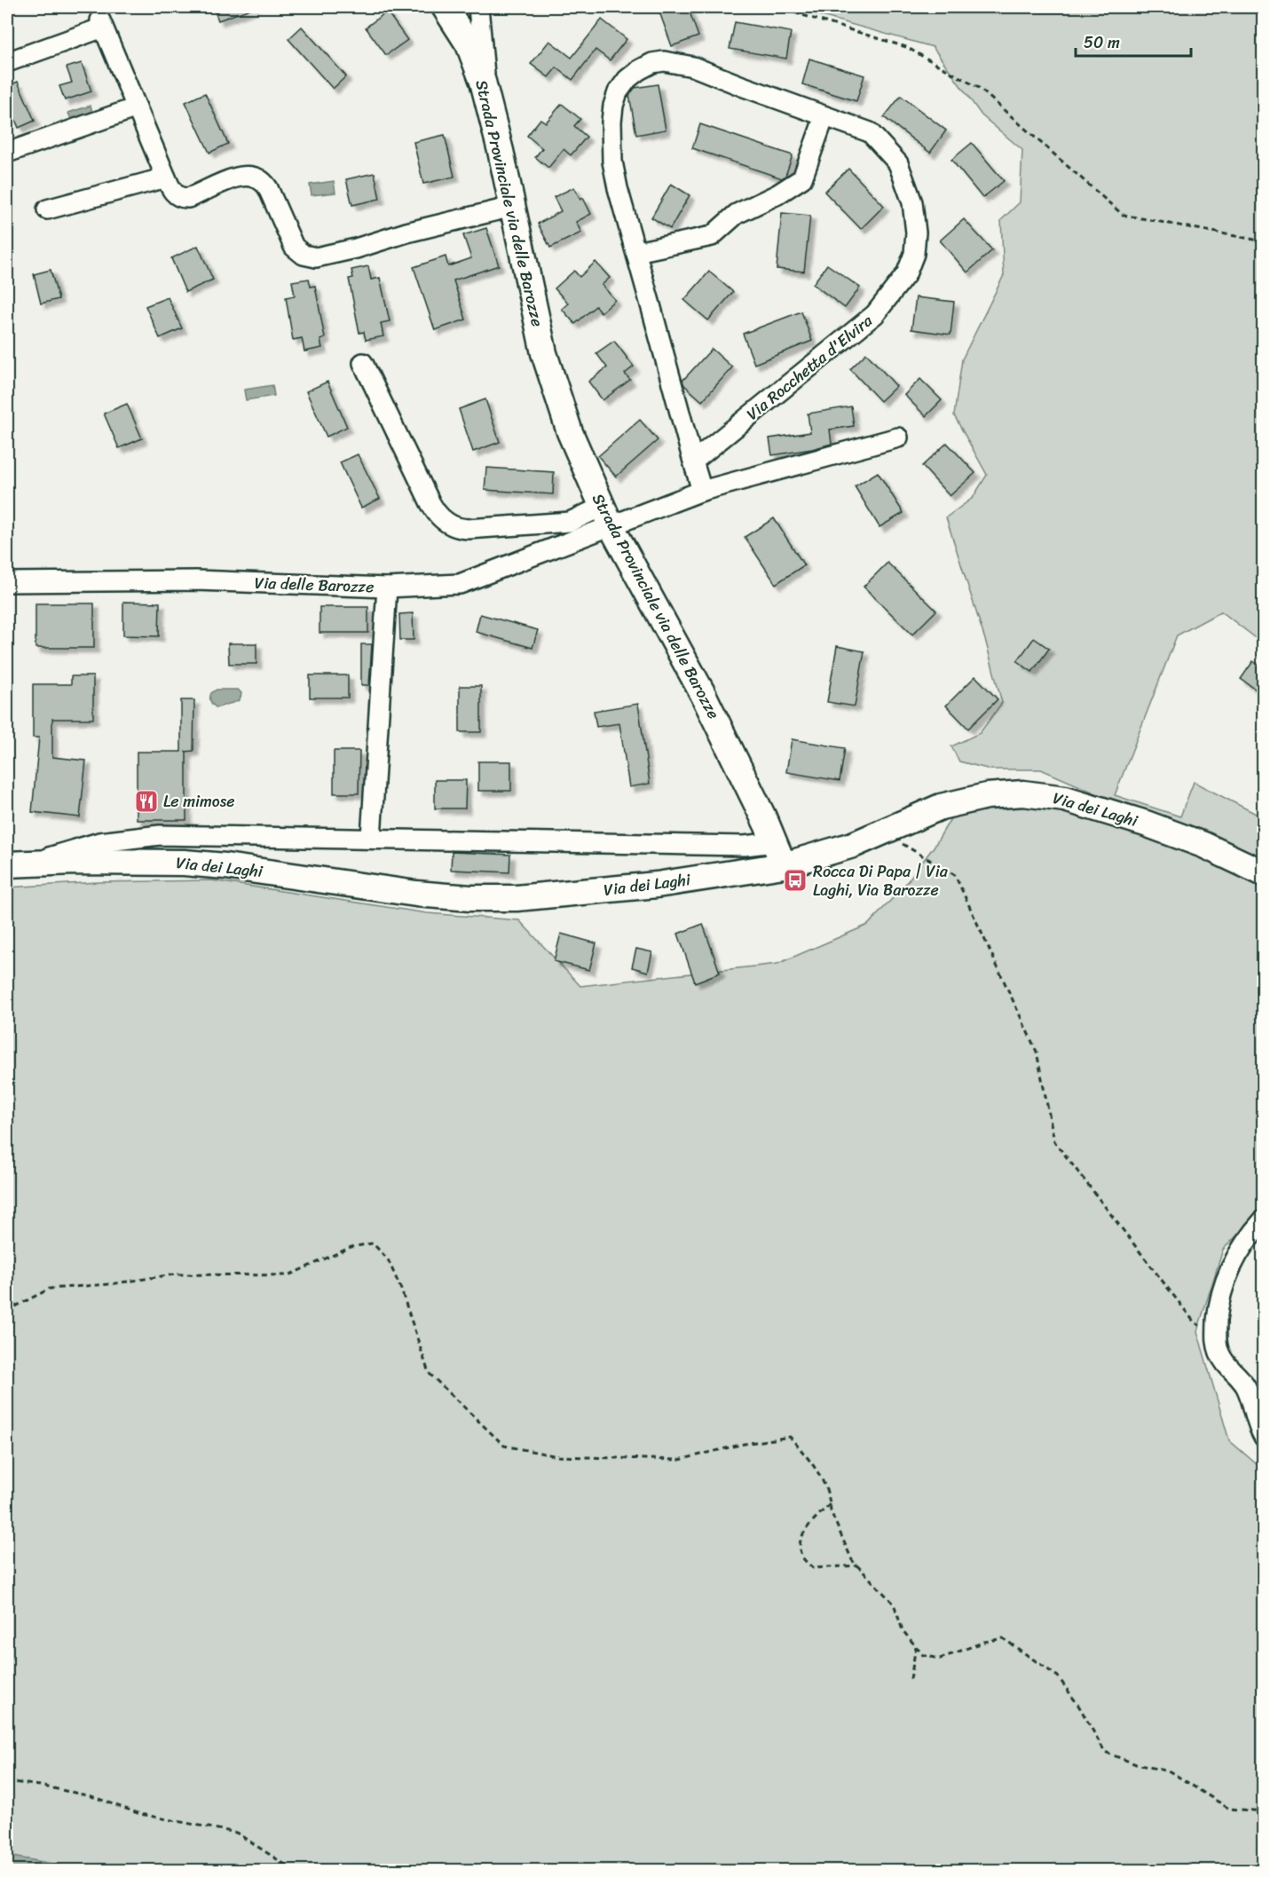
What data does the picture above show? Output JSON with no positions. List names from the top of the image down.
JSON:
{
  "streets": {
    "main road": ["Strada Provinciale via delle Barozze", "Via dei Laghi"],
    "street": ["Via Rocchetta d'Elvira", "Via delle Barozze"]
  },
  "crossings": [
    ["Strada Provinciale via delle Barozze", "Via delle Barozze"],
    ["Strada Provinciale via delle Barozze", "Via dei Laghi"]
  ],
  "places": {
    "restaurant": ["Le mimose"],
    "bus stop": ["Rocca Di Papa | Via Laghi, Via Barozze"]
  },
  "scale_bar": "50 m"
}
